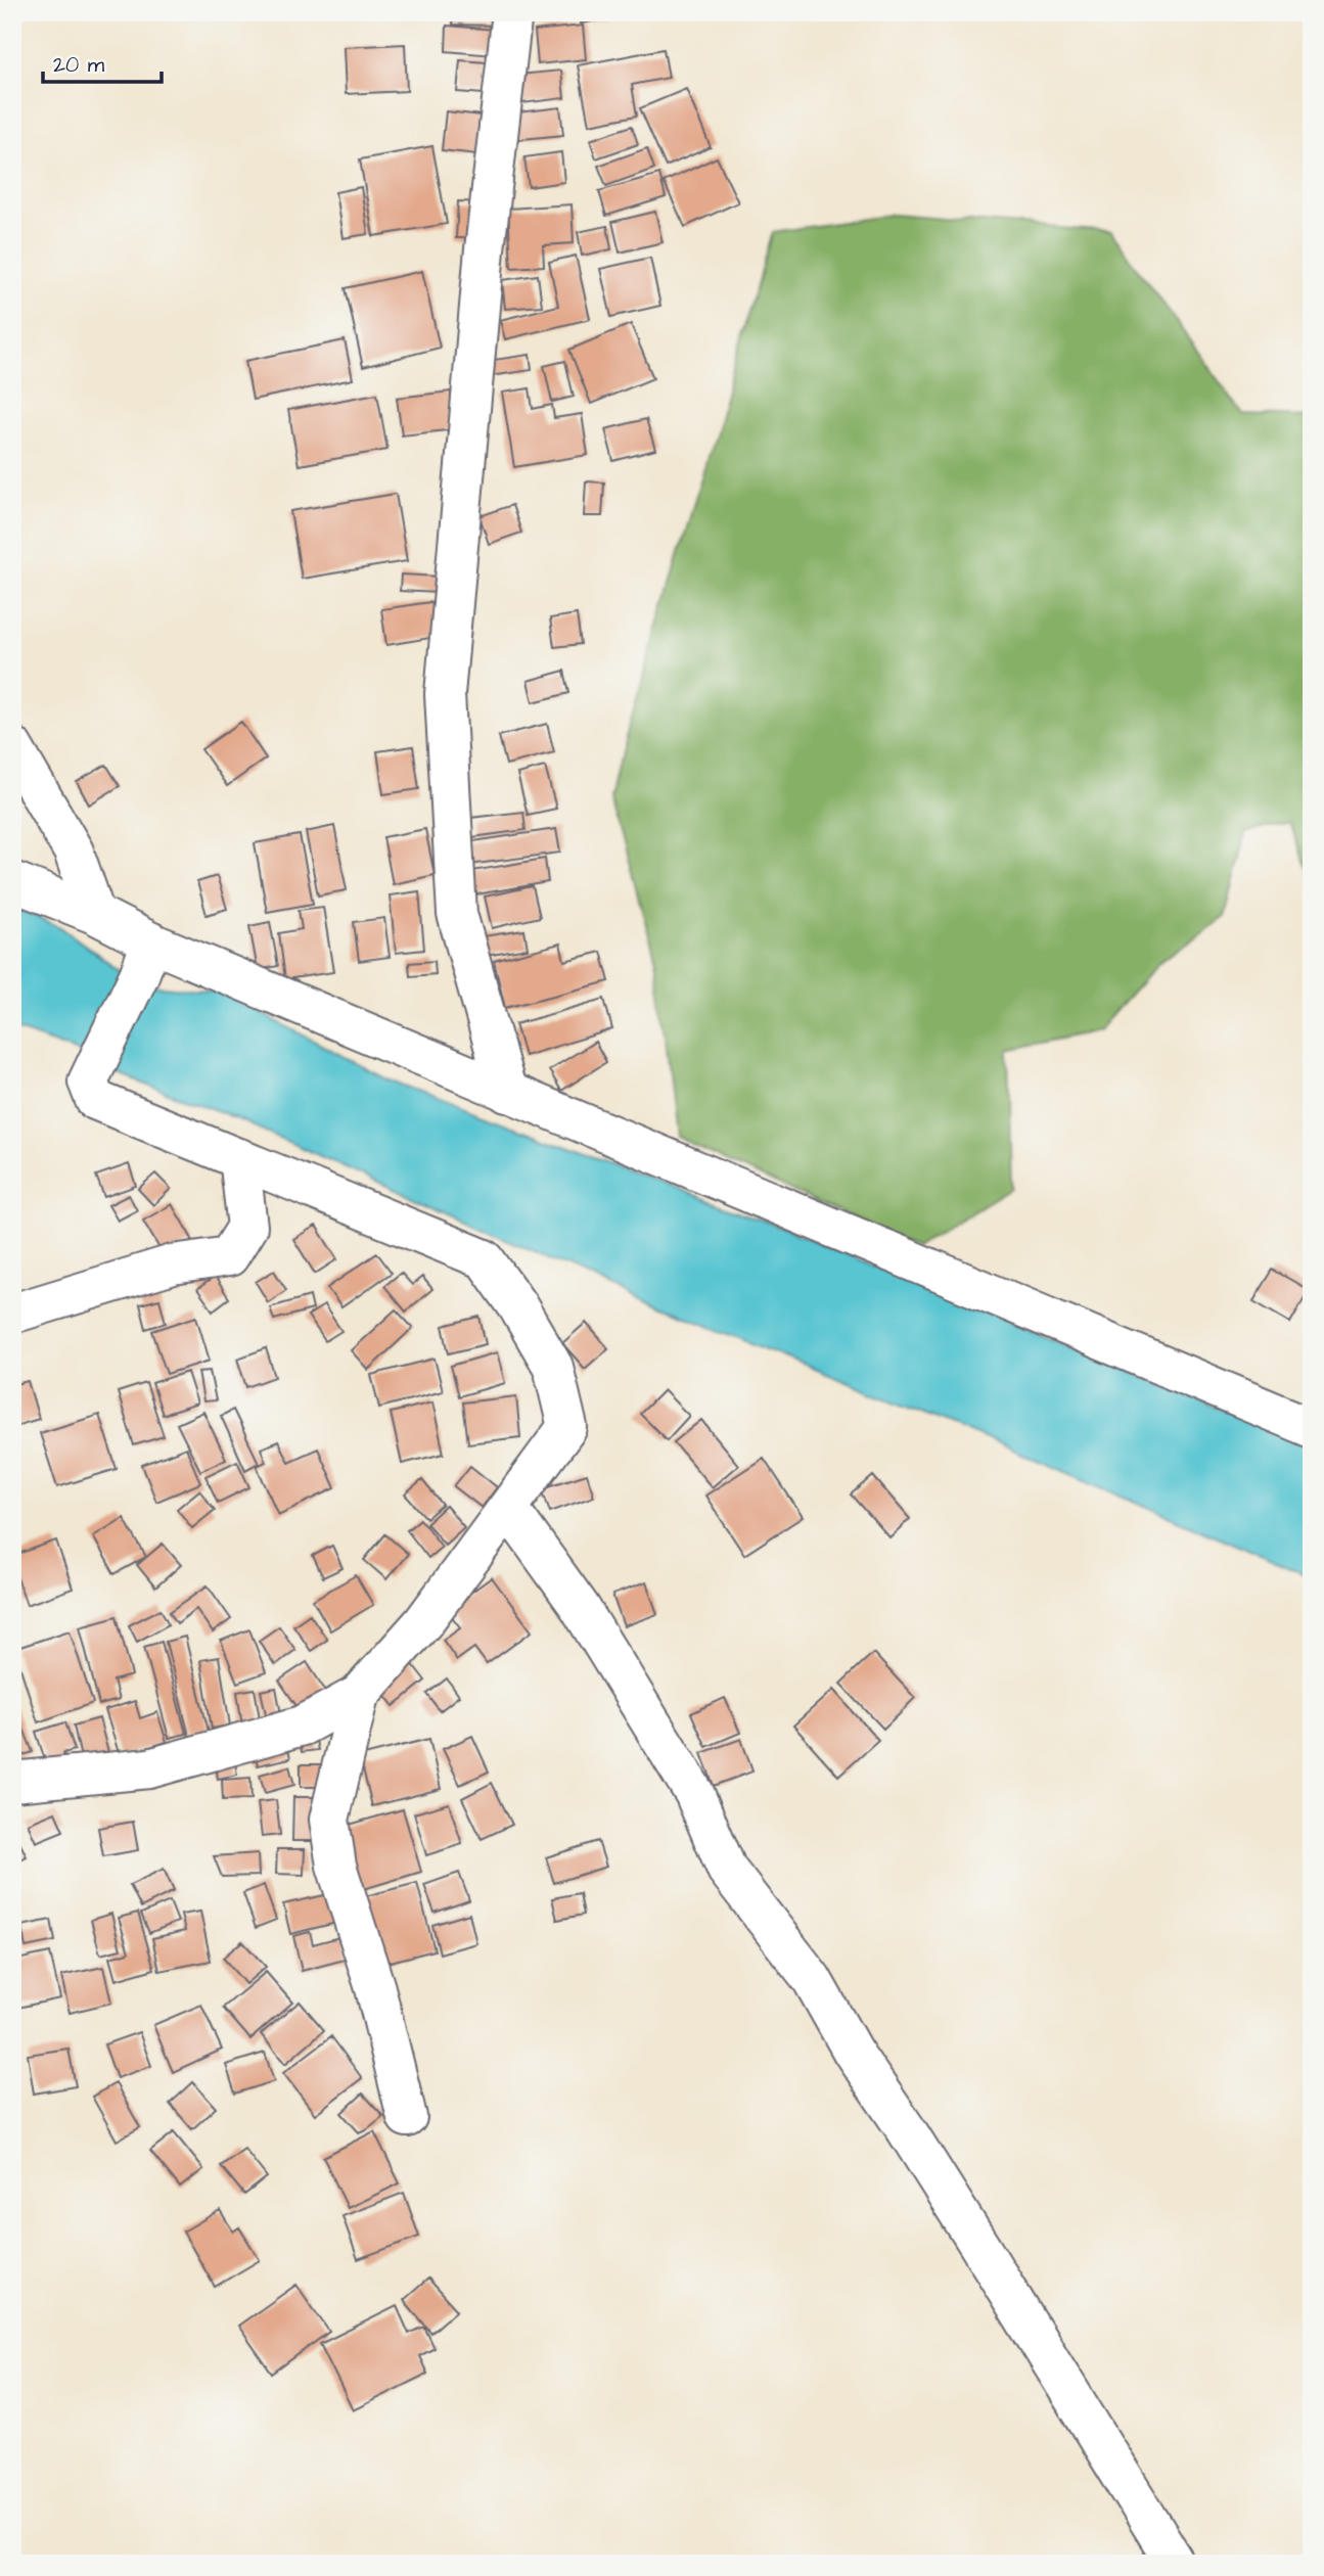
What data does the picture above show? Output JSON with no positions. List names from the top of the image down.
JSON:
{
  "scale_bar": "20 m"
}
